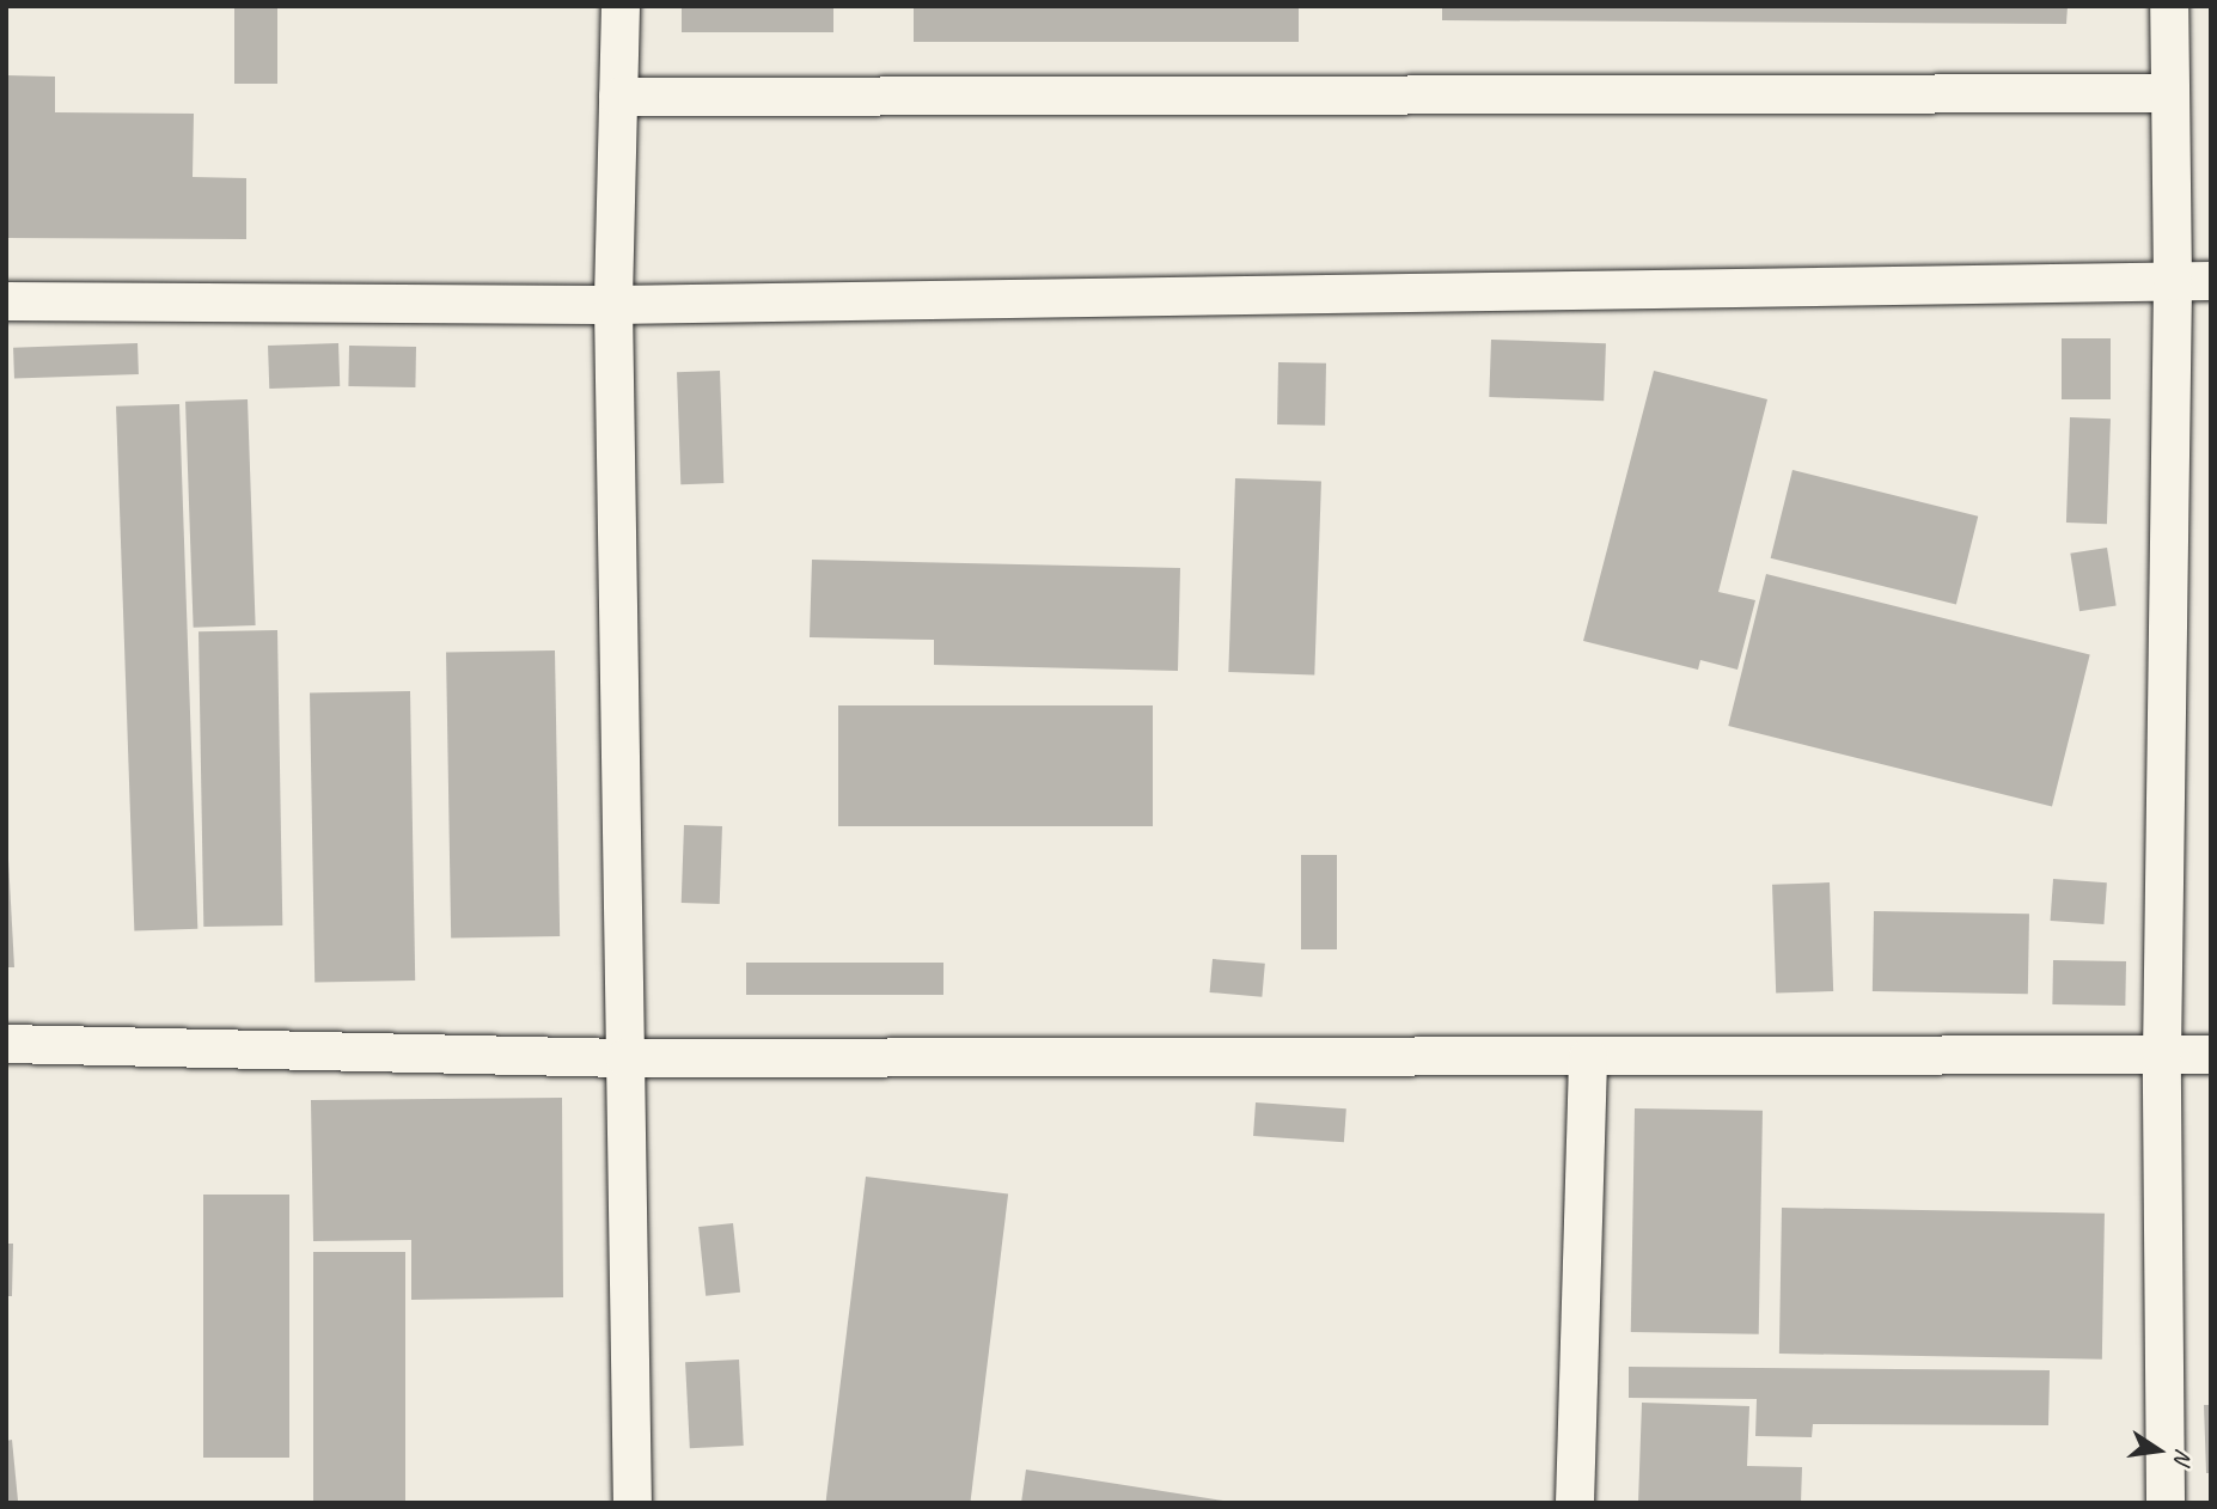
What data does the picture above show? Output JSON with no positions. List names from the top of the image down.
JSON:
{
  "north": "right"
}
